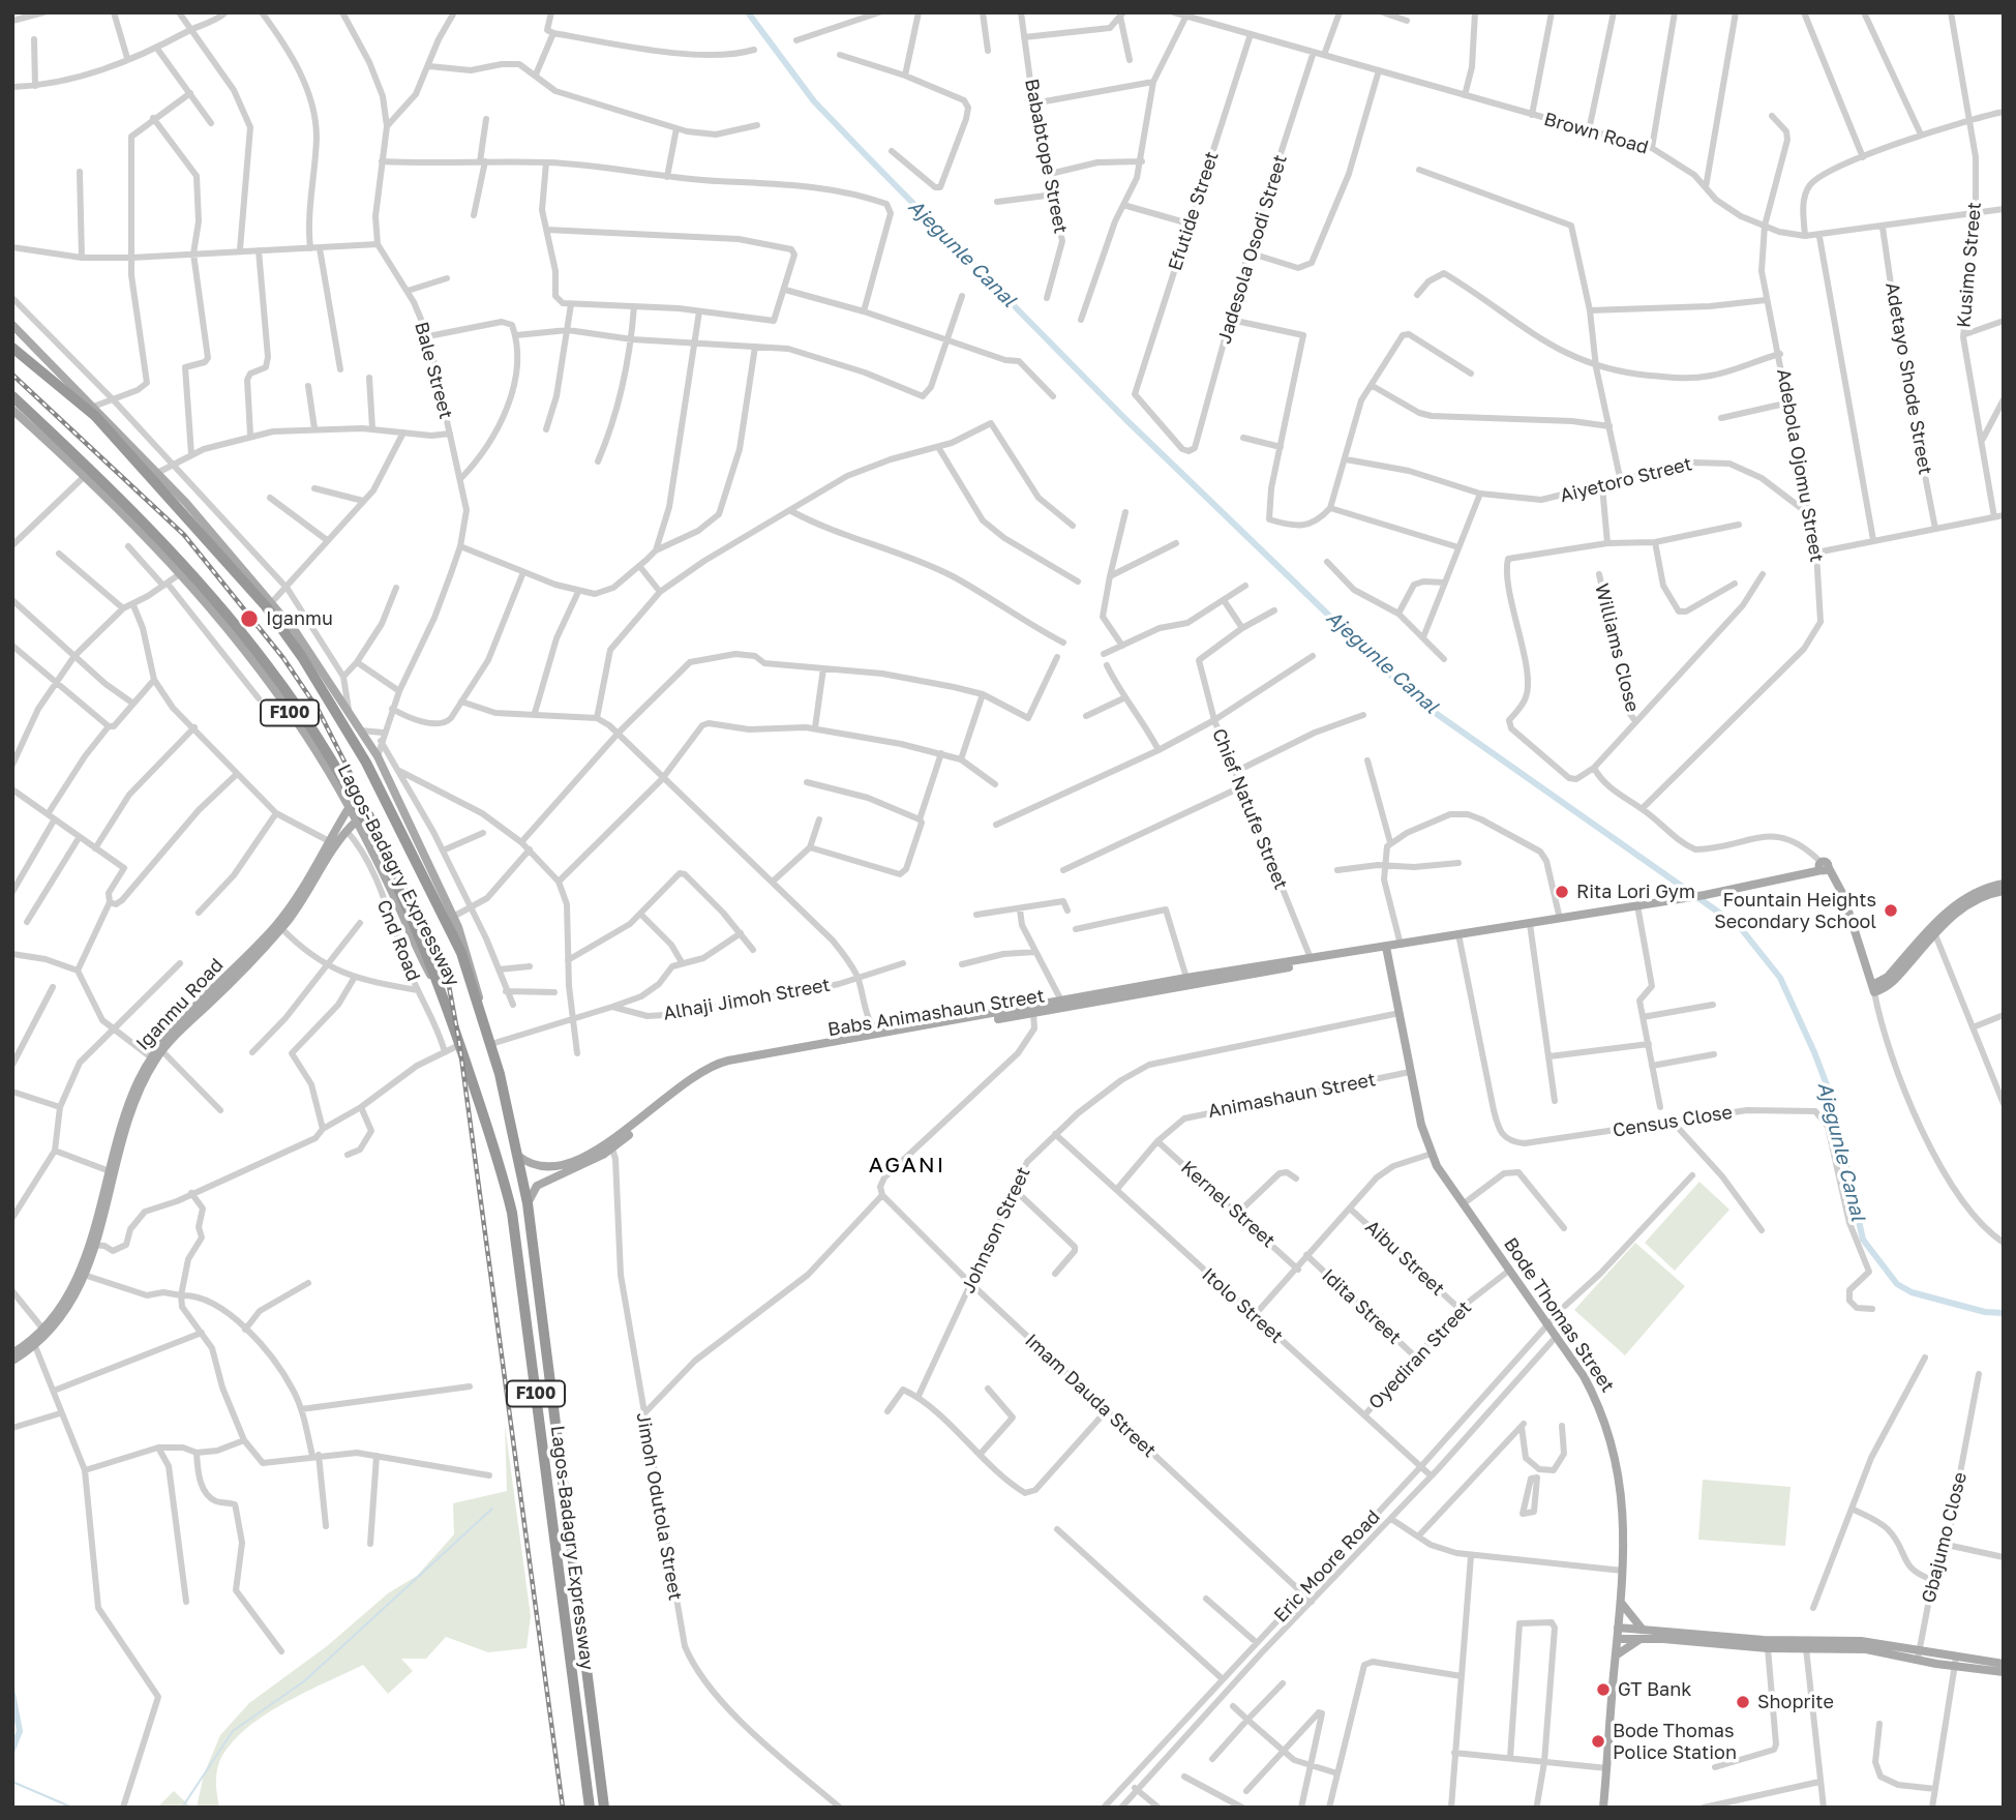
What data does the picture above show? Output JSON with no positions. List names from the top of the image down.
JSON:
{
  "streets": {
    "highway": ["F100", "Lagos-Badagry Expressway"],
    "main road": ["Iganmu Road", "Babs Animashaun Street", "Bode Thomas Street"],
    "street": [
      "Brown Road",
      "Bababtope Street",
      "Efutide Street",
      "Jadesola Osodi Street",
      "Kusimo Street",
      "Bale Street",
      "Adetayo Shode Street",
      "Adebola Ojomu Street",
      "Aiyetoro Street",
      "Williams Close",
      "Chief Natufe Street",
      "Cnd Road",
      "Alhaji Jimoh Street",
      "Animashaun Street",
      "Census Close",
      "Kernel Street",
      "Johnson Street",
      "Aibu Street",
      "Itolo Street",
      "Idita Street",
      "Oyediran Street",
      "Imam Dauda Street",
      "Jimoh Odutola Street",
      "Gbajumo Close",
      "Eric Moore Road"
    ]
  },
  "crossings": [
    ["Brown Road", "Efutide Street"],
    ["Brown Road", "Jadesola Osodi Street"],
    ["Brown Road", "Kusimo Street"],
    ["Brown Road", "Adetayo Shode Street"],
    ["Brown Road", "Adebola Ojomu Street"],
    ["Efutide Street", "Jadesola Osodi Street"],
    ["Bale Street", "Lagos-Badagry Expressway"],
    ["Adebola Ojomu Street", "Aiyetoro Street"],
    ["Chief Natufe Street", "Babs Animashaun Street"],
    ["Lagos-Badagry Expressway", "Iganmu Road"],
    ["Lagos-Badagry Expressway", "Babs Animashaun Street"],
    ["Cnd Road", "Iganmu Road"],
    ["Babs Animashaun Street", "Census Close"],
    ["Babs Animashaun Street", "Bode Thomas Street"],
    ["Babs Animashaun Street", "Jimoh Odutola Street"],
    ["Animashaun Street", "Kernel Street"],
    ["Animashaun Street", "Itolo Street"],
    ["Animashaun Street", "Bode Thomas Street"],
    ["Johnson Street", "Itolo Street"],
    ["Johnson Street", "Bode Thomas Street"],
    ["Johnson Street", "Imam Dauda Street"],
    ["Aibu Street", "Oyediran Street"],
    ["Itolo Street", "Oyediran Street"],
    ["Itolo Street", "Eric Moore Road"],
    ["Idita Street", "Oyediran Street"],
    ["Bode Thomas Street", "Oyediran Street"],
    ["Bode Thomas Street", "Eric Moore Road"],
    ["Imam Dauda Street", "Eric Moore Road"]
  ],
  "districts": ["AGANI"],
  "water": ["Ajegunle Canal"],
  "places": [
    "Iganmu",
    "Rita Lori Gym",
    "Fountain Heights Secondary School",
    "GT Bank",
    "Shoprite",
    "Bode Thomas Police Station"
  ]
}
